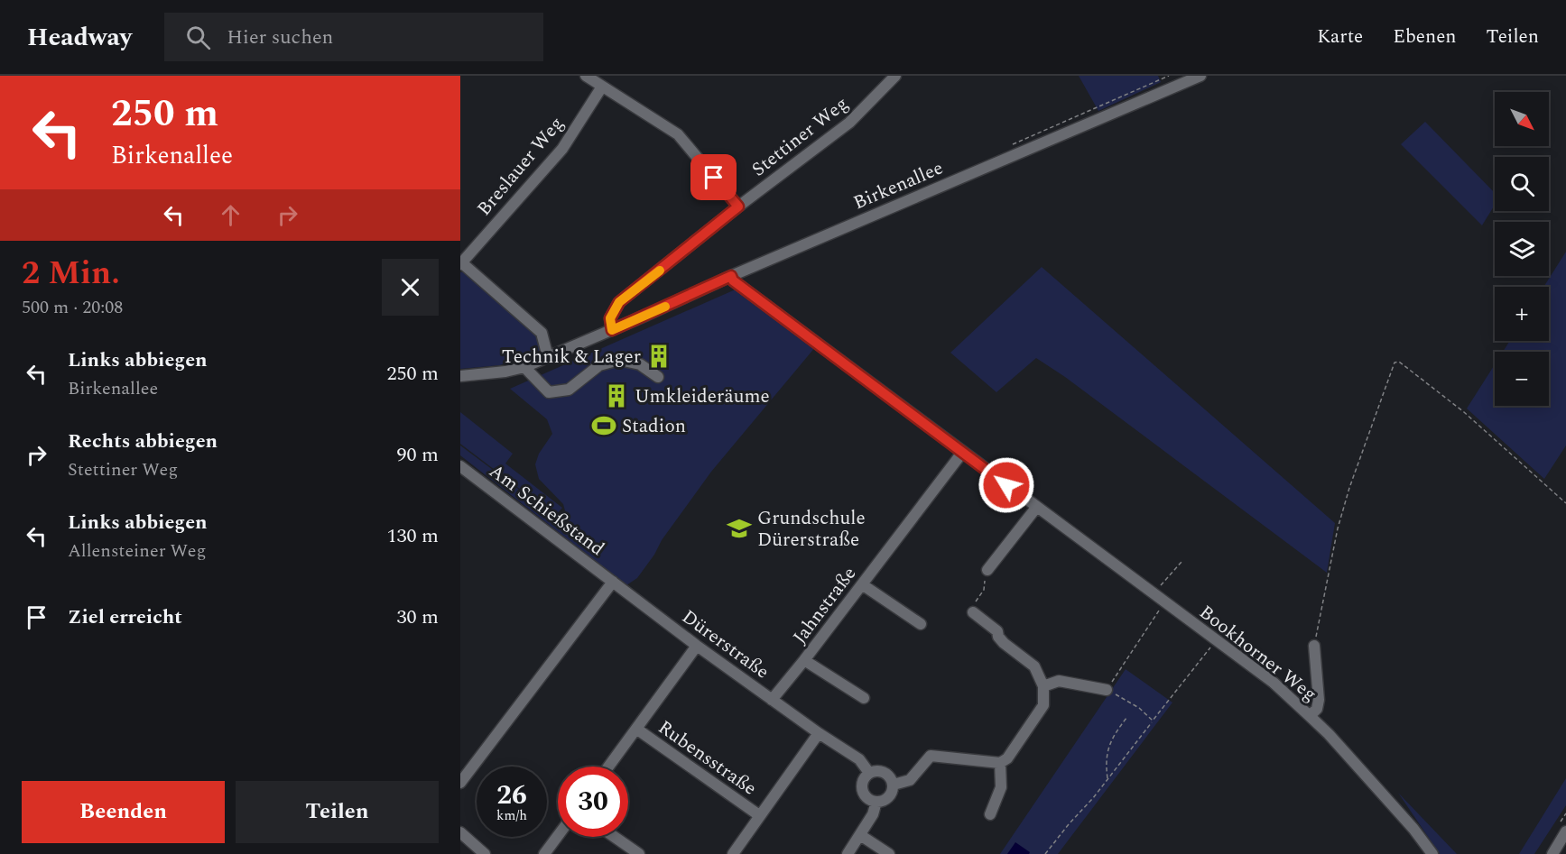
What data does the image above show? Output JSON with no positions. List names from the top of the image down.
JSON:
{
  "streets": {
    "street": [
      "Stettiner Weg",
      "Breslauer Weg",
      "Birkenallee",
      "Am Schießstand",
      "Jahnstraße",
      "Dürerstraße",
      "Bookhorner Weg",
      "Rubensstraße"
    ]
  },
  "crossings": [
    ["Stettiner Weg", "Birkenallee"],
    ["Birkenallee", "Bookhorner Weg"],
    ["Am Schießstand", "Dürerstraße"],
    ["Jahnstraße", "Dürerstraße"],
    ["Jahnstraße", "Bookhorner Weg"]
  ],
  "places": {
    "building": ["Technik & Lager", "Umkleideräume"],
    "sports": ["Stadion"],
    "school or university": ["Grundschule Dürerstraße"]
  },
  "north": "bottom right",
  "page": {
    "header": "Headway",
    "search": "Hier suchen",
    "nav": ["Karte", "Ebenen", "Teilen"],
    "turn": ["250 m", "Birkenallee"],
    "map_buttons": ["+", "−"],
    "heading": ["2 Min.", "500 m · 20:08"],
    "list": [
      {
        "name": "Links abbiegen",
        "note": "Birkenallee",
        "value": "250 m"
      },
      {
        "name": "Rechts abbiegen",
        "note": "Stettiner Weg",
        "value": "90 m"
      },
      {
        "name": "Links abbiegen",
        "note": "Allensteiner Weg",
        "value": "130 m"
      },
      {
        "name": "Ziel erreicht",
        "value": "30 m"
      }
    ],
    "speed": "26 km/h",
    "limit": "30",
    "buttons": ["Beenden", "Teilen"]
  }
}
